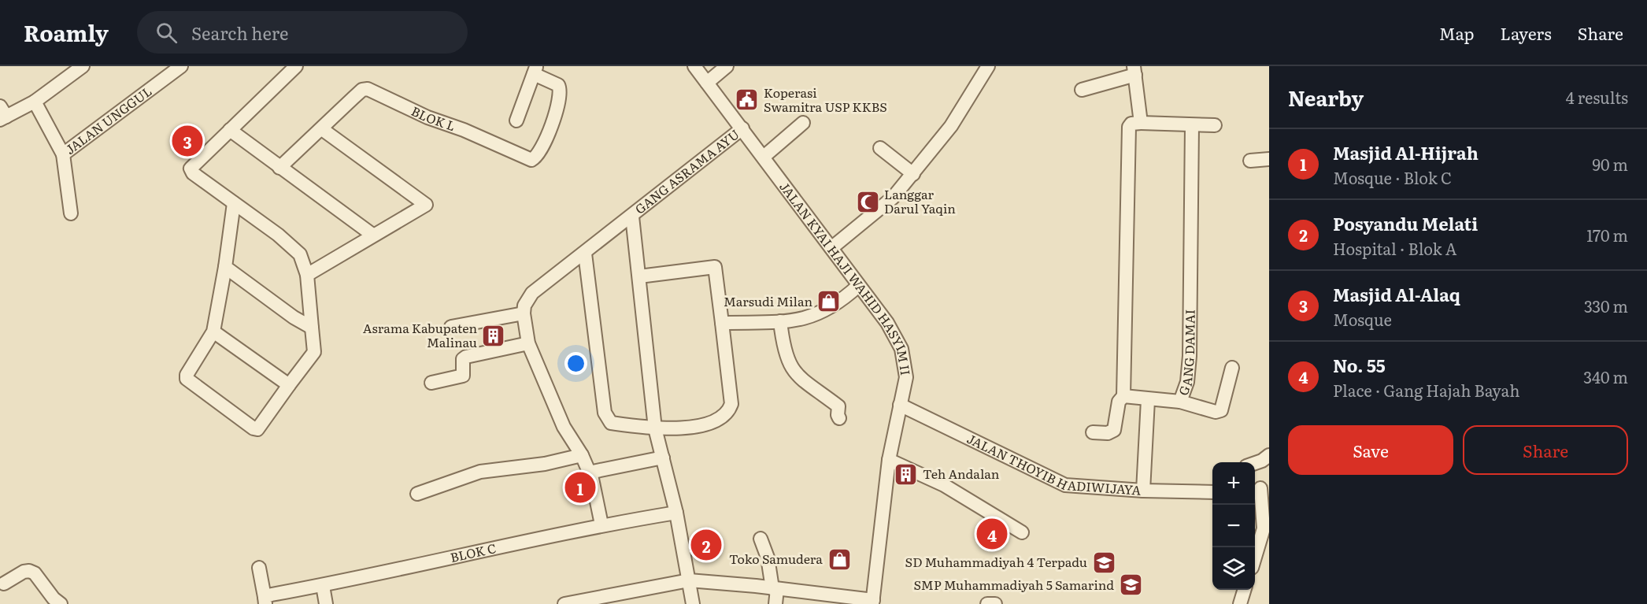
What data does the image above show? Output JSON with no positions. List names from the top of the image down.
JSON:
{
  "streets": {
    "street": [
      "BLOK L",
      "JALAN UNGGUL",
      "GANG ASRAMA AYU",
      "JALAN KYAI HAJI WAHID HASYIM II",
      "GANG DAMAI",
      "JALAN THOYIB HADIWIJAYA",
      "BLOK C"
    ]
  },
  "crossings": [
    ["GANG ASRAMA AYU", "JALAN KYAI HAJI WAHID HASYIM II"],
    ["JALAN KYAI HAJI WAHID HASYIM II", "JALAN THOYIB HADIWIJAYA"]
  ],
  "places": {
    "public building": ["Koperasi Swamitra USP KKBS"],
    "mosque": ["Langgar Darul Yaqin"],
    "shop": ["Marsudi Milan", "Toko Samudera"],
    "building": ["Asrama Kabupaten Malinau", "Teh Andalan"],
    "school or university": ["SD Muhammadiyah 4 Terpadu", "SMP Muhammadiyah 5 Samarind"]
  },
  "page": {
    "header": "Roamly",
    "search": "Search here",
    "nav": ["Map", "Layers", "Share"],
    "heading": ["Nearby", "4 results"],
    "pins": [
      "3",
      "1",
      "4",
      "2"
    ],
    "list": [
      {
        "mark": "1",
        "name": "Masjid Al-Hijrah",
        "note": "Mosque · Blok C",
        "value": "90 m"
      },
      {
        "mark": "2",
        "name": "Posyandu Melati",
        "note": "Hospital · Blok A",
        "value": "170 m"
      },
      {
        "mark": "3",
        "name": "Masjid Al-Alaq",
        "note": "Mosque",
        "value": "330 m"
      },
      {
        "mark": "4",
        "name": "No. 55",
        "note": "Place · Gang Hajah Bayah",
        "value": "340 m"
      }
    ],
    "buttons": ["Save", "Share"],
    "map_buttons": ["+", "−"]
  }
}
